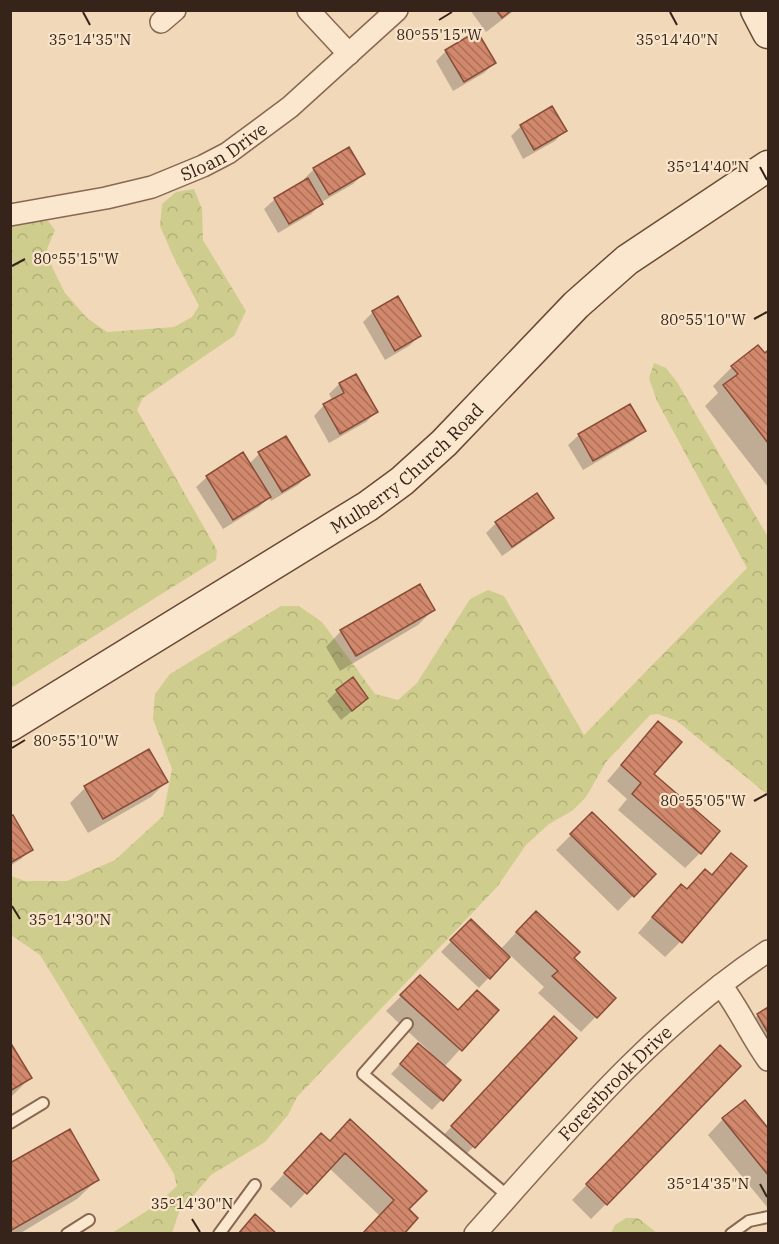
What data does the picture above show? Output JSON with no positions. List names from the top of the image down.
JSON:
{
  "streets": {
    "street": ["Sloan Drive", "Mulberry Church Road", "Forestbrook Drive"]
  },
  "coordinates": [
    "80°55'15\"W",
    "35°14'35\"N",
    "35°14'40\"N",
    "80°55'10\"W",
    "80°55'05\"W",
    "35°14'30\"N"
  ]
}
